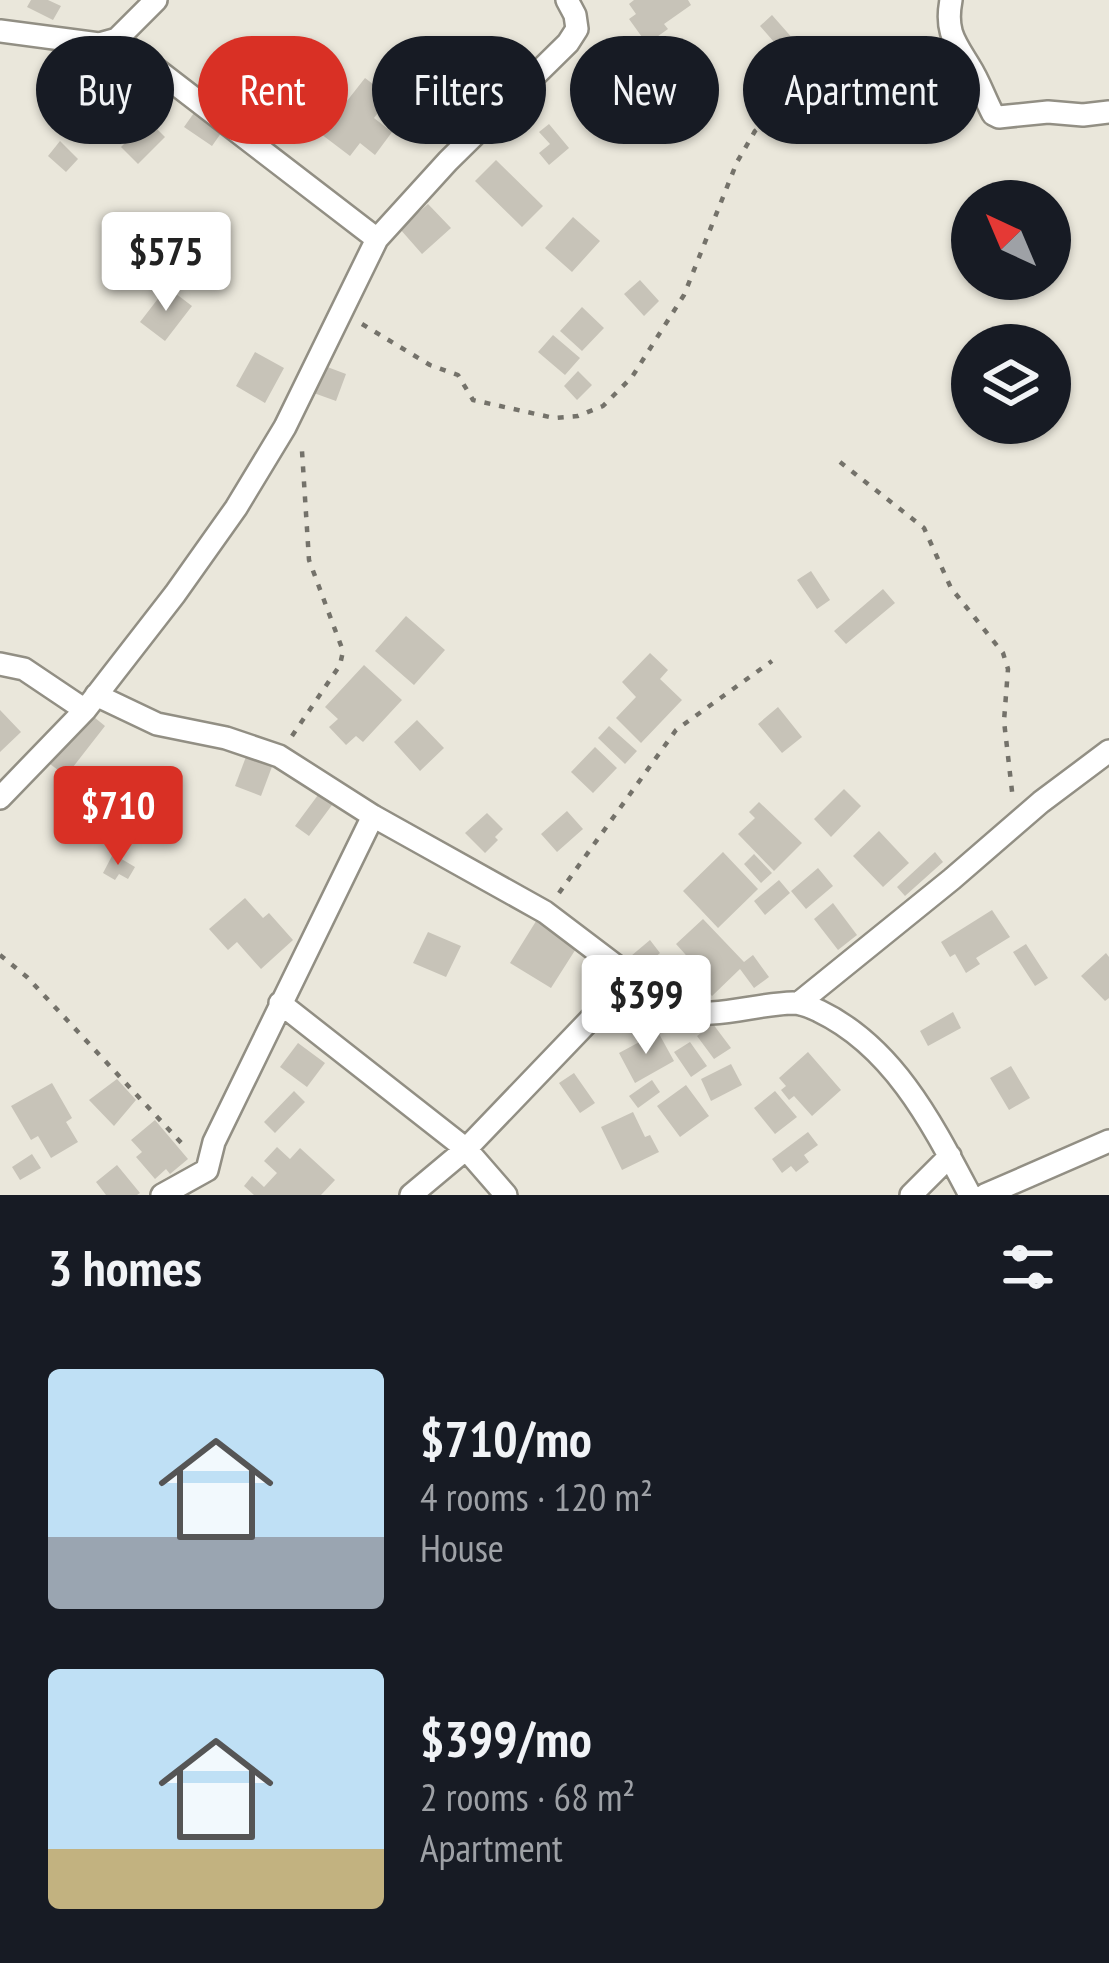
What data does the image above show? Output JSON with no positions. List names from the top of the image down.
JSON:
{
  "north": "top left",
  "page": {
    "chip": [
      "Buy",
      "Rent",
      "Filters",
      "New",
      "Apartment"
    ],
    "price": ["$575", "$710", "$399"],
    "heading": "3 homes",
    "list": [
      {
        "name": "$710/mo",
        "note": "4 rooms · 120 m² · House"
      },
      {
        "name": "$399/mo",
        "note": "2 rooms · 68 m² · Apartment"
      }
    ]
  }
}
